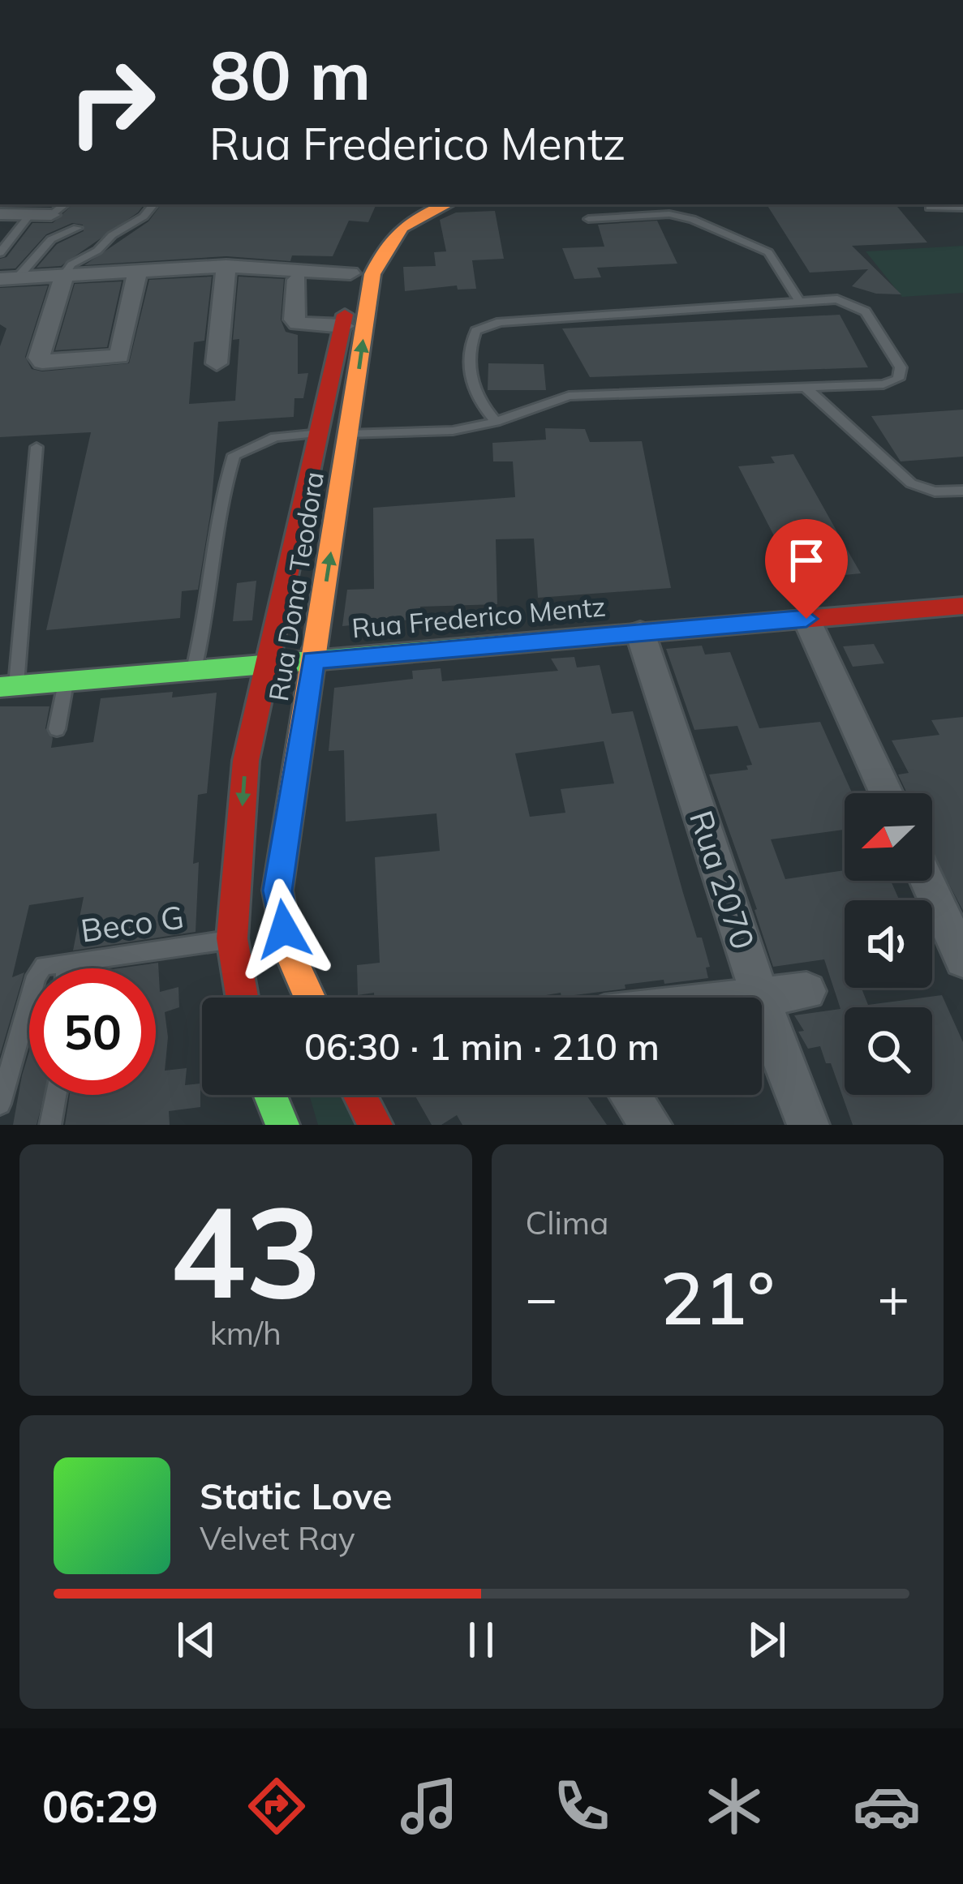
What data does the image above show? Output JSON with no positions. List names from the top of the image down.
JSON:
{
  "streets": {
    "main road": ["Rua Dona Teodora", "Rua Frederico Mentz"],
    "street": ["Rua 2070"],
    "lane": ["Beco G"]
  },
  "crossings": [
    ["Rua Dona Teodora", "Rua Frederico Mentz"],
    ["Rua Dona Teodora", "Beco G"],
    ["Rua Frederico Mentz", "Rua 2070"]
  ],
  "north": "bottom left",
  "page": {
    "turn": ["80 m", "Rua Frederico Mentz"],
    "limit": "50",
    "trip": "06:30 · 1 min · 210 m",
    "tile": [
      ["43", "km/h"],
      "Clima"
    ],
    "heat": ["−", "21°", "+"],
    "song": ["Static Love", "Velvet Ray"],
    "tabs": "06:29"
  }
}
